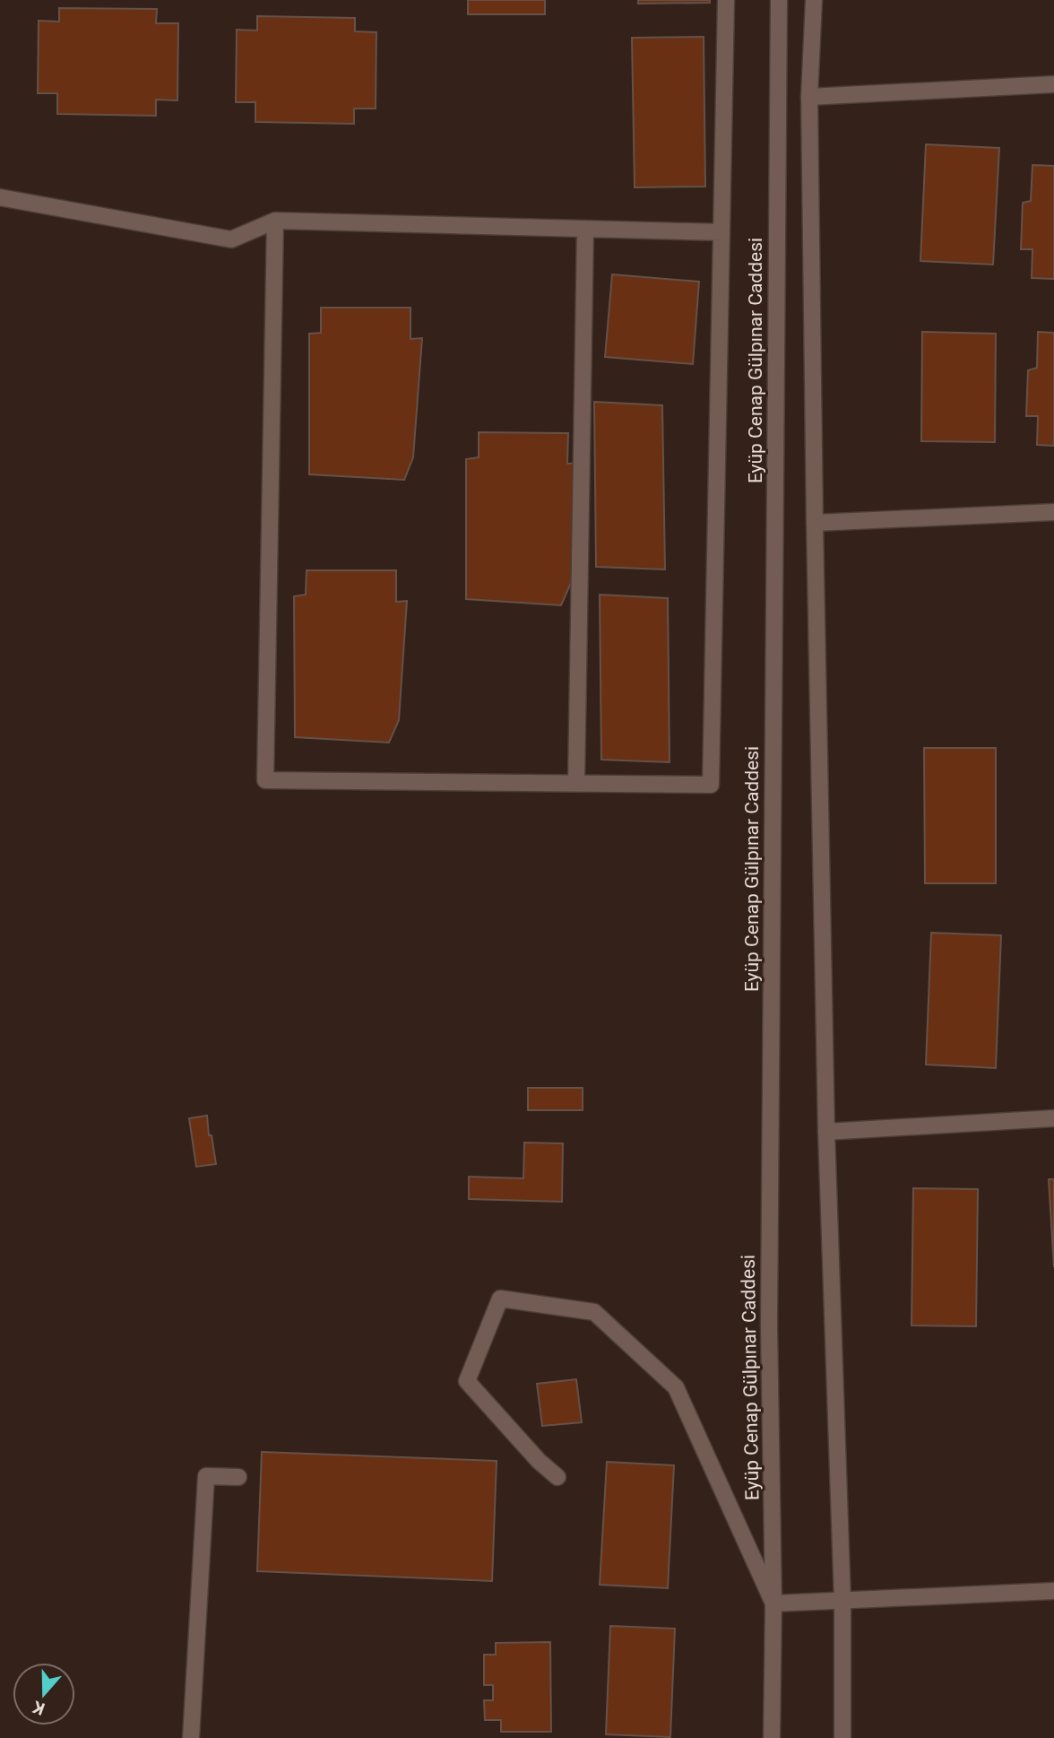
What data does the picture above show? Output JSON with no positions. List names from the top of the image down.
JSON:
{
  "streets": {
    "street": ["Eyüp Cenap Gülpınar Caddesi"]
  },
  "north": "bottom"
}
